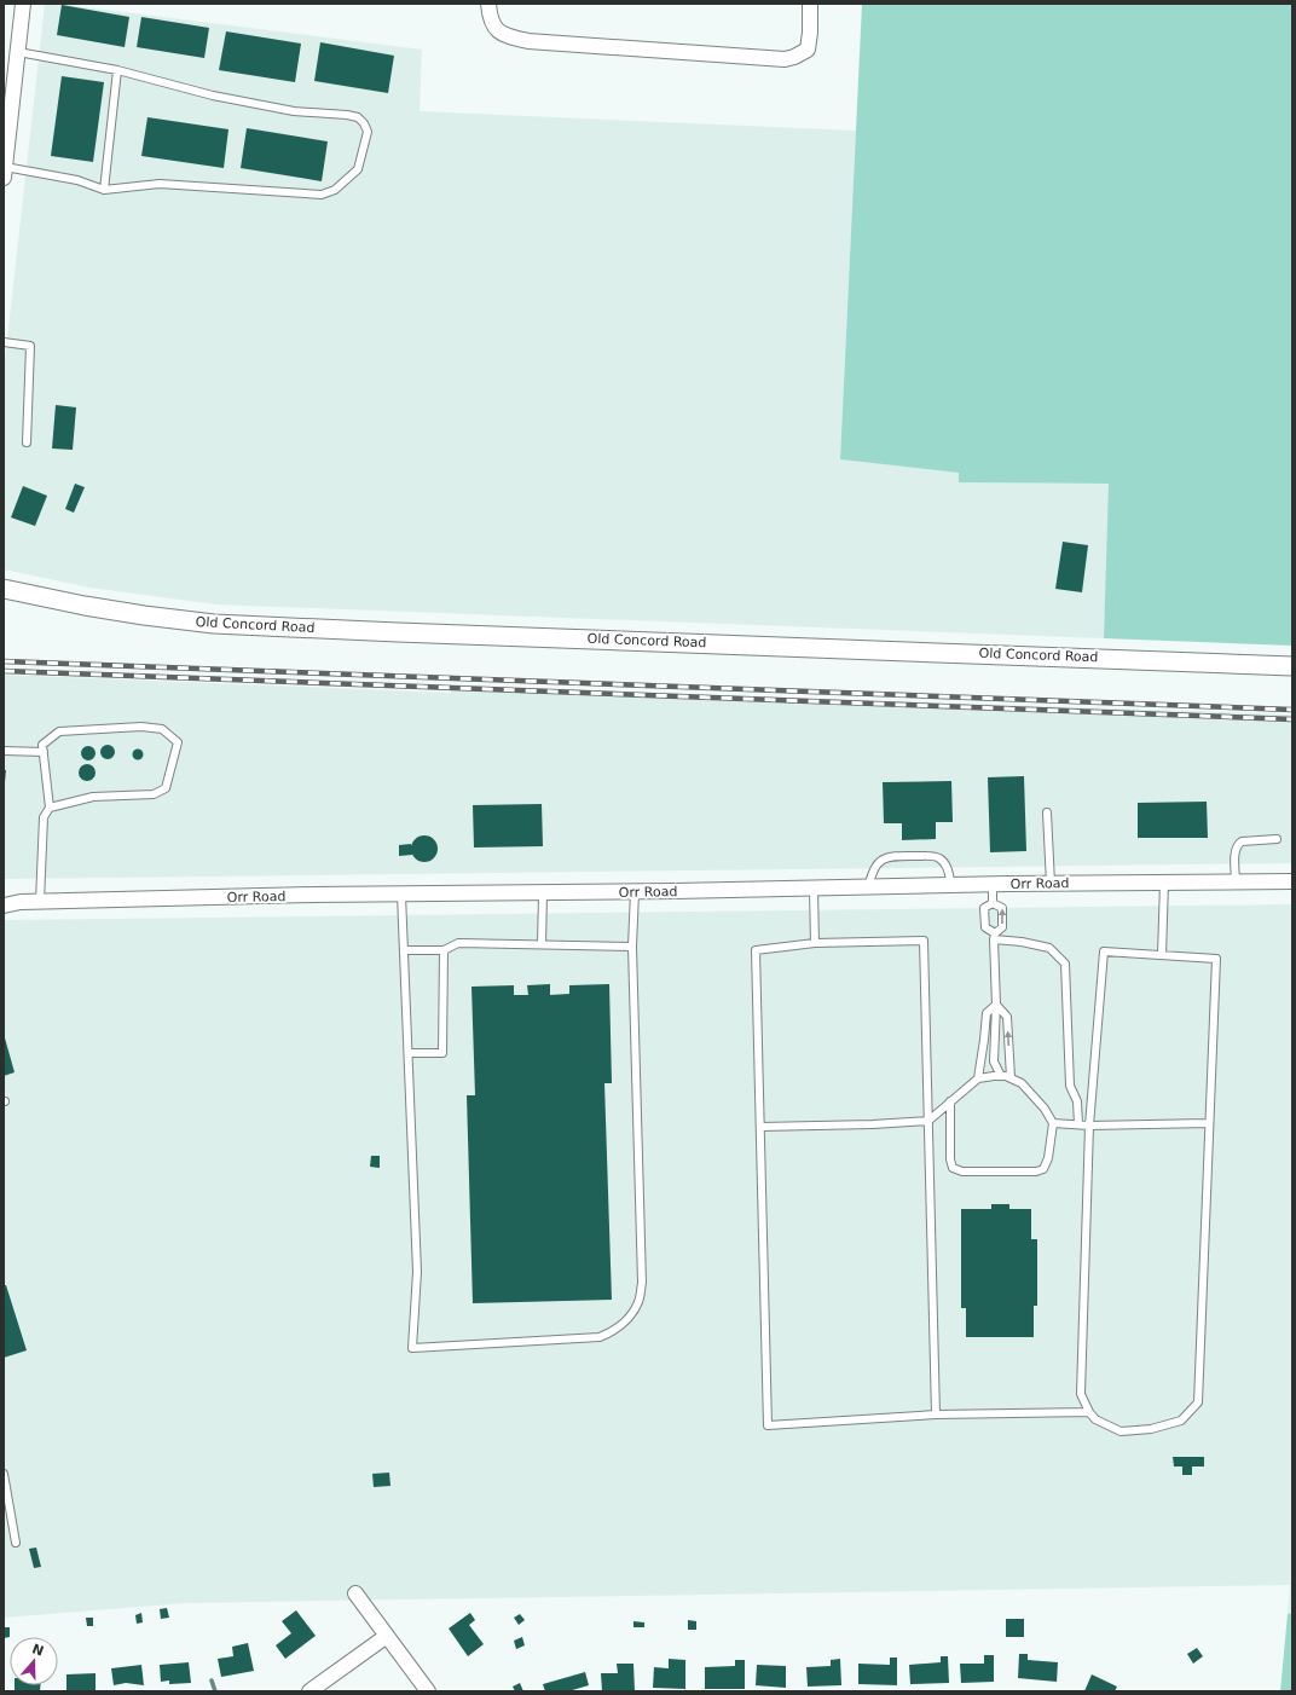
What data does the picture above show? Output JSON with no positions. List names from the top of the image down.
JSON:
{
  "streets": {
    "street": ["Old Concord Road", "Orr Road"]
  },
  "north": "top"
}
